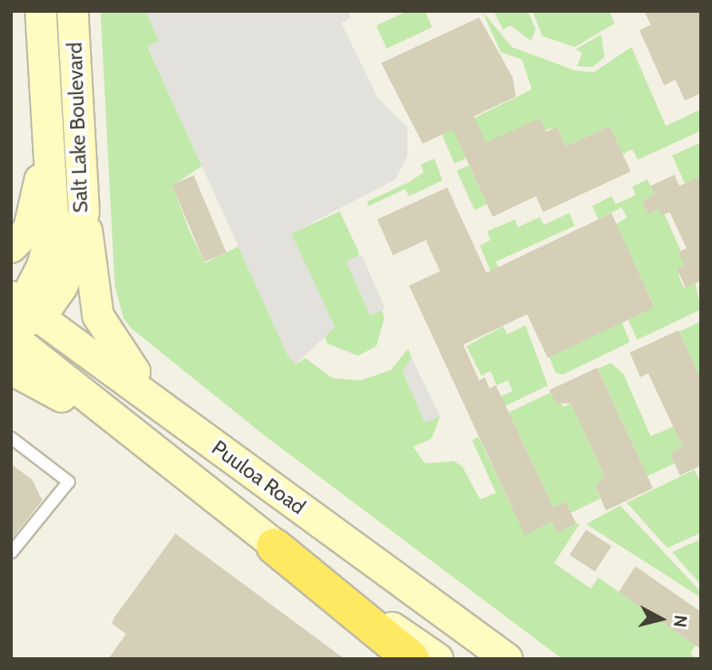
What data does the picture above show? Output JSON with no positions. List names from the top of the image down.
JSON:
{
  "streets": {
    "main road": ["Salt Lake Boulevard", "Puuloa Road"]
  },
  "crossings": [
    ["Salt Lake Boulevard", "Puuloa Road"]
  ],
  "north": "right"
}
